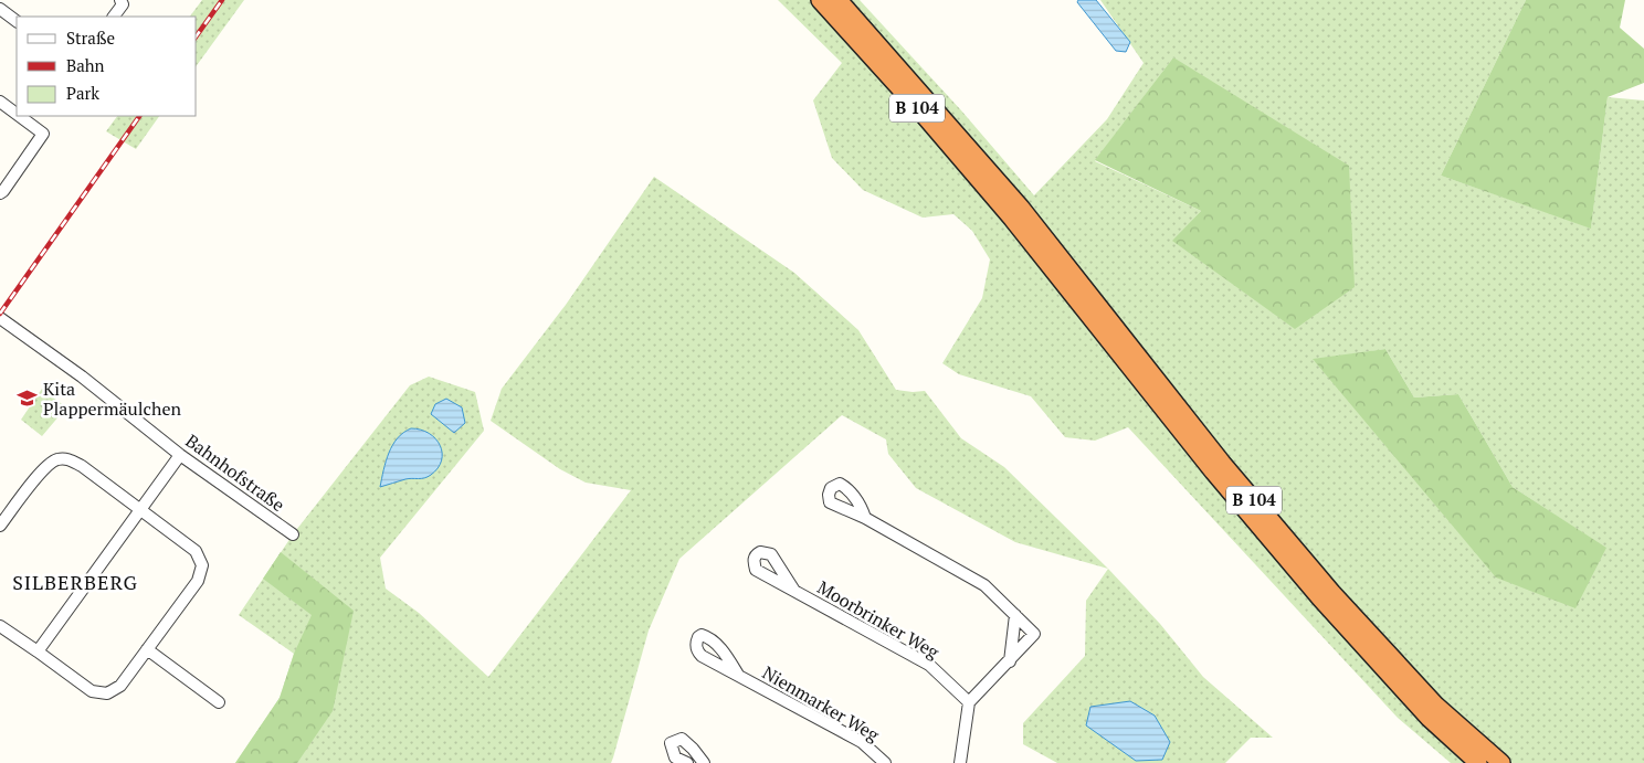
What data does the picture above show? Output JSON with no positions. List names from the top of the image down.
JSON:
{
  "streets": {
    "highway": ["B 104"],
    "street": ["Bahnhofstraße", "Moorbrinker Weg", "Nienmarker Weg"]
  },
  "districts": ["SILBERBERG"],
  "places": {
    "school or university": ["Kita Plappermäulchen"]
  },
  "legend": ["Straße", "Bahn", "Park"]
}
